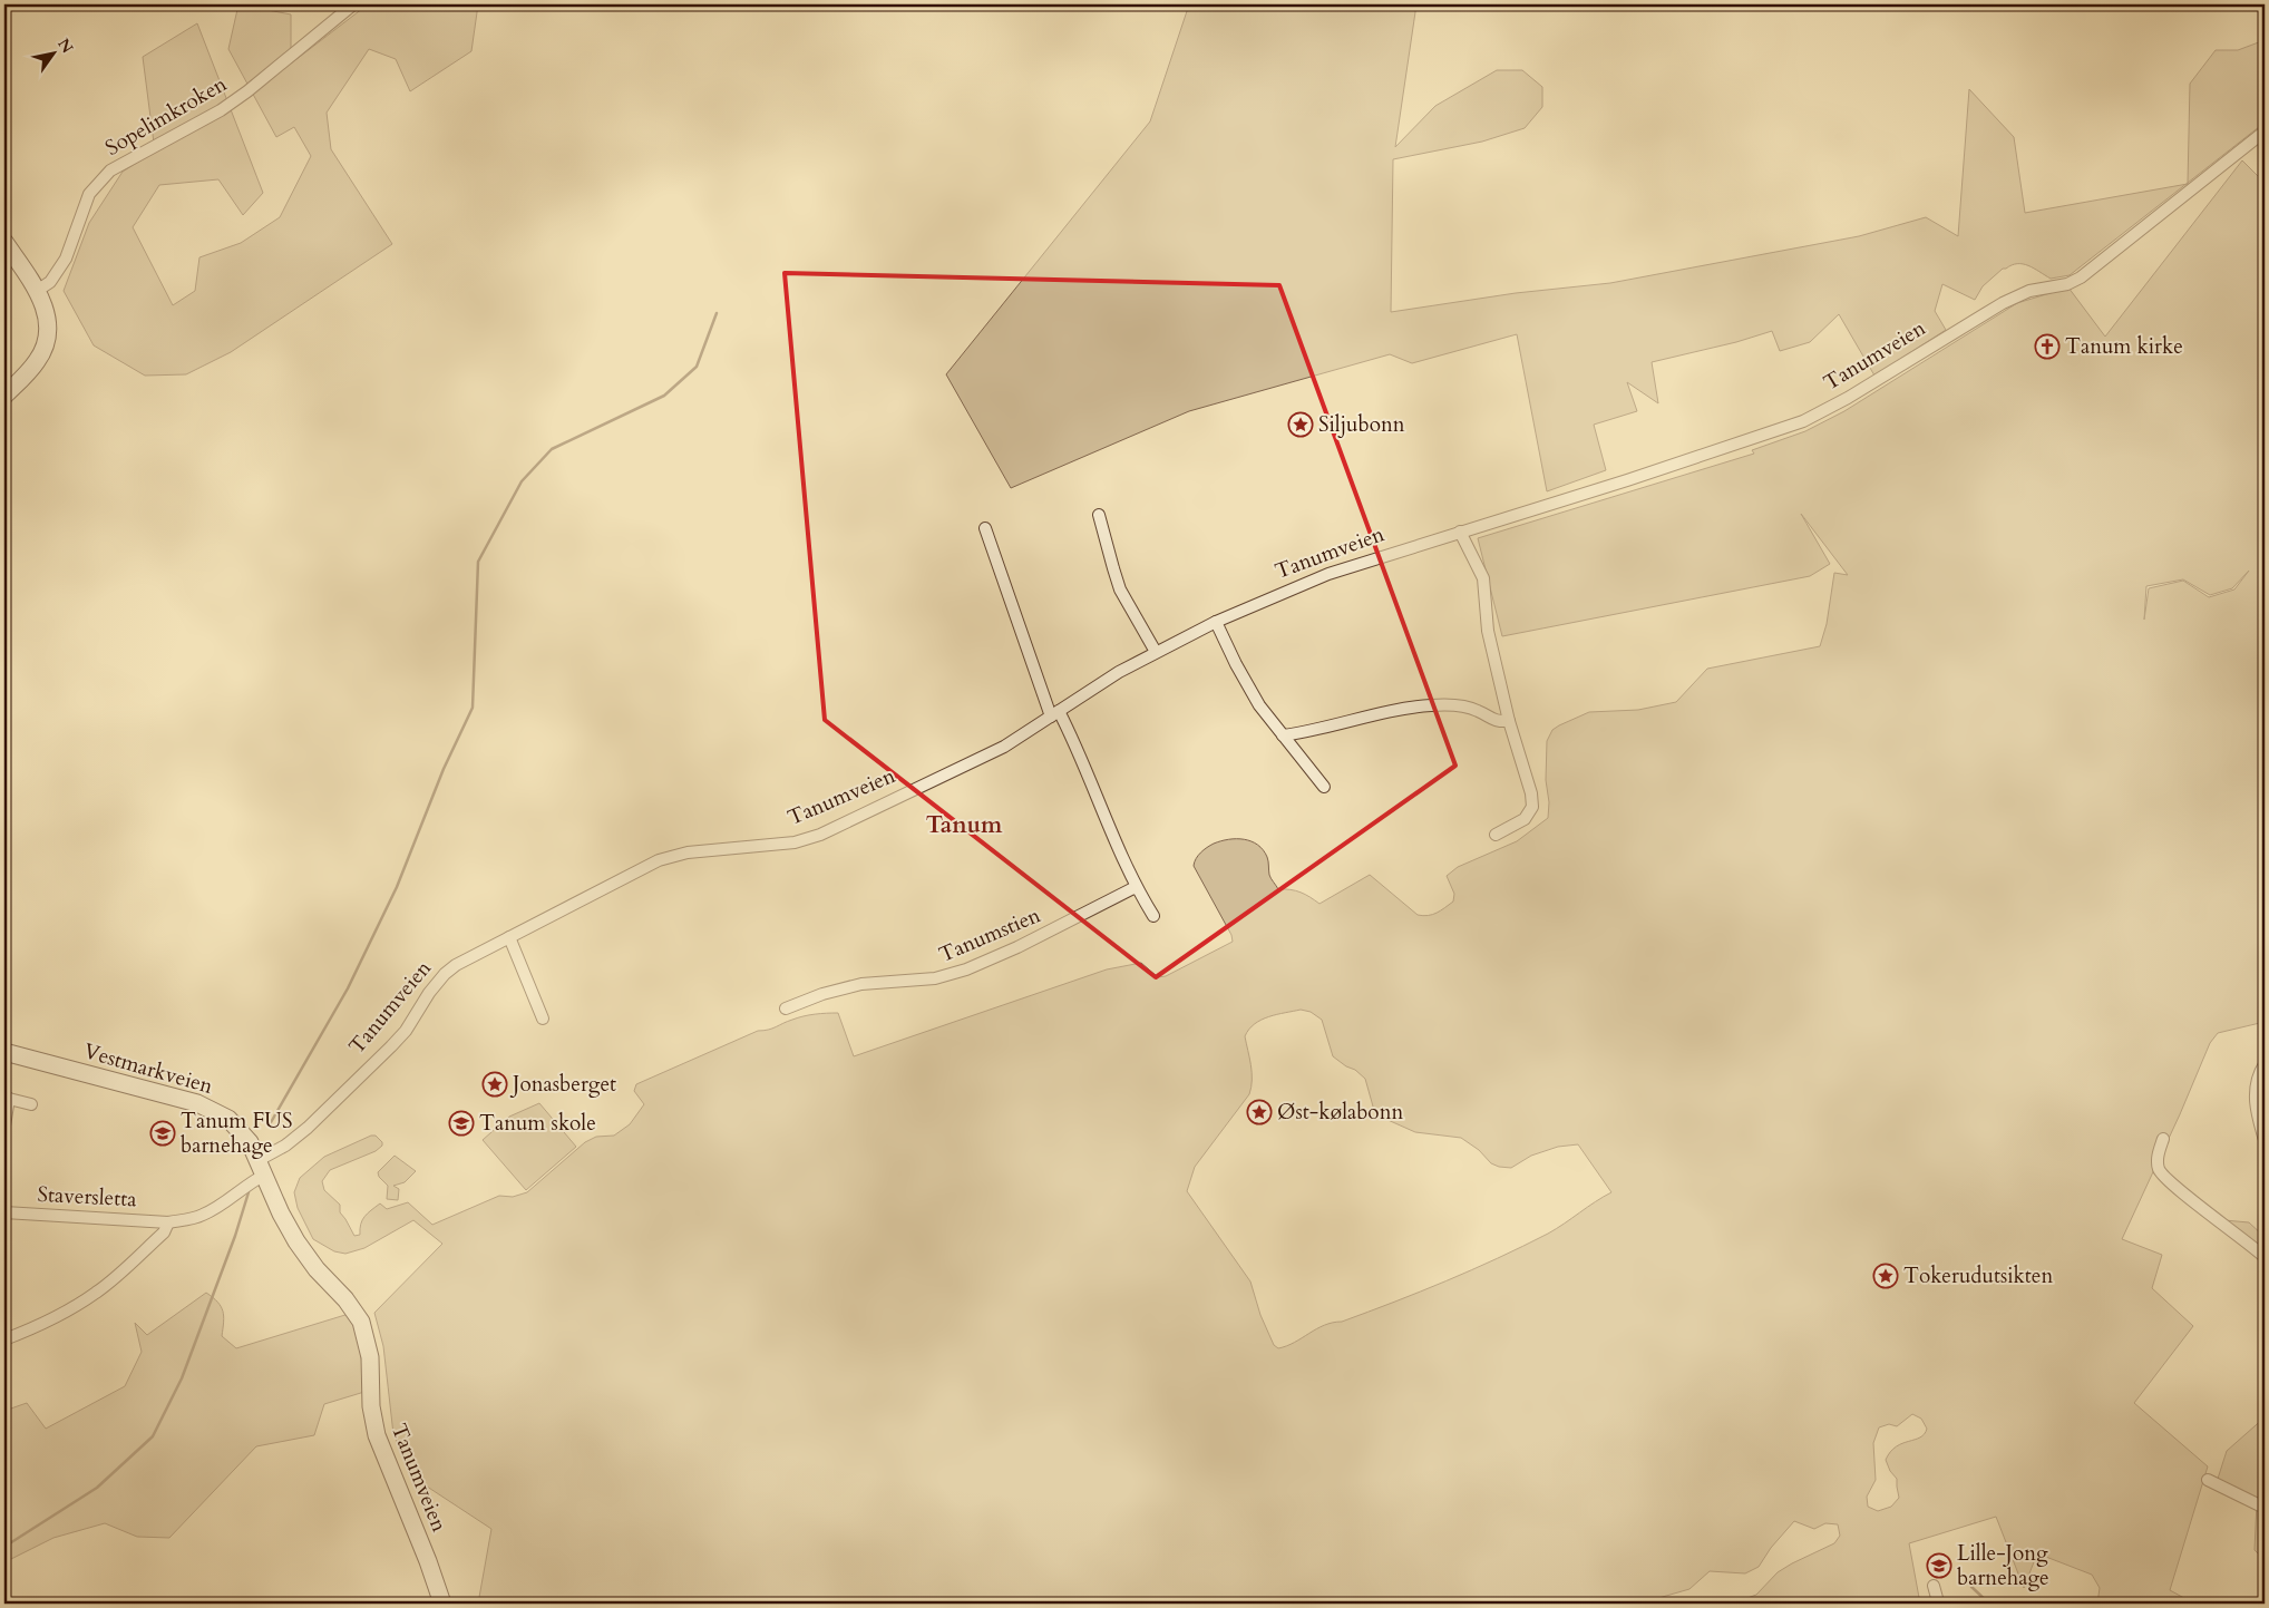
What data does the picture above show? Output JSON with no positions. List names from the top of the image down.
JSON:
{
  "streets": {
    "main road": ["Tanumveien", "Vestmarkveien"],
    "street": ["Sopelimkroken", "Tanumstien", "Staversletta"]
  },
  "crossings": [
    ["Tanumveien", "Vestmarkveien"],
    ["Tanumveien", "Staversletta"],
    ["Vestmarkveien", "Staversletta"]
  ],
  "districts": ["Tanum"],
  "places": {
    "church": ["Tanum kirke"],
    "place": [
      "Siljubonn",
      "Jonasberget",
      "Øst-kølabonn",
      "Tokerudutsikten"
    ],
    "school or university": ["Tanum skole", "Tanum FUS barnehage", "Lille-Jong barnehage"]
  },
  "north": "top right"
}
